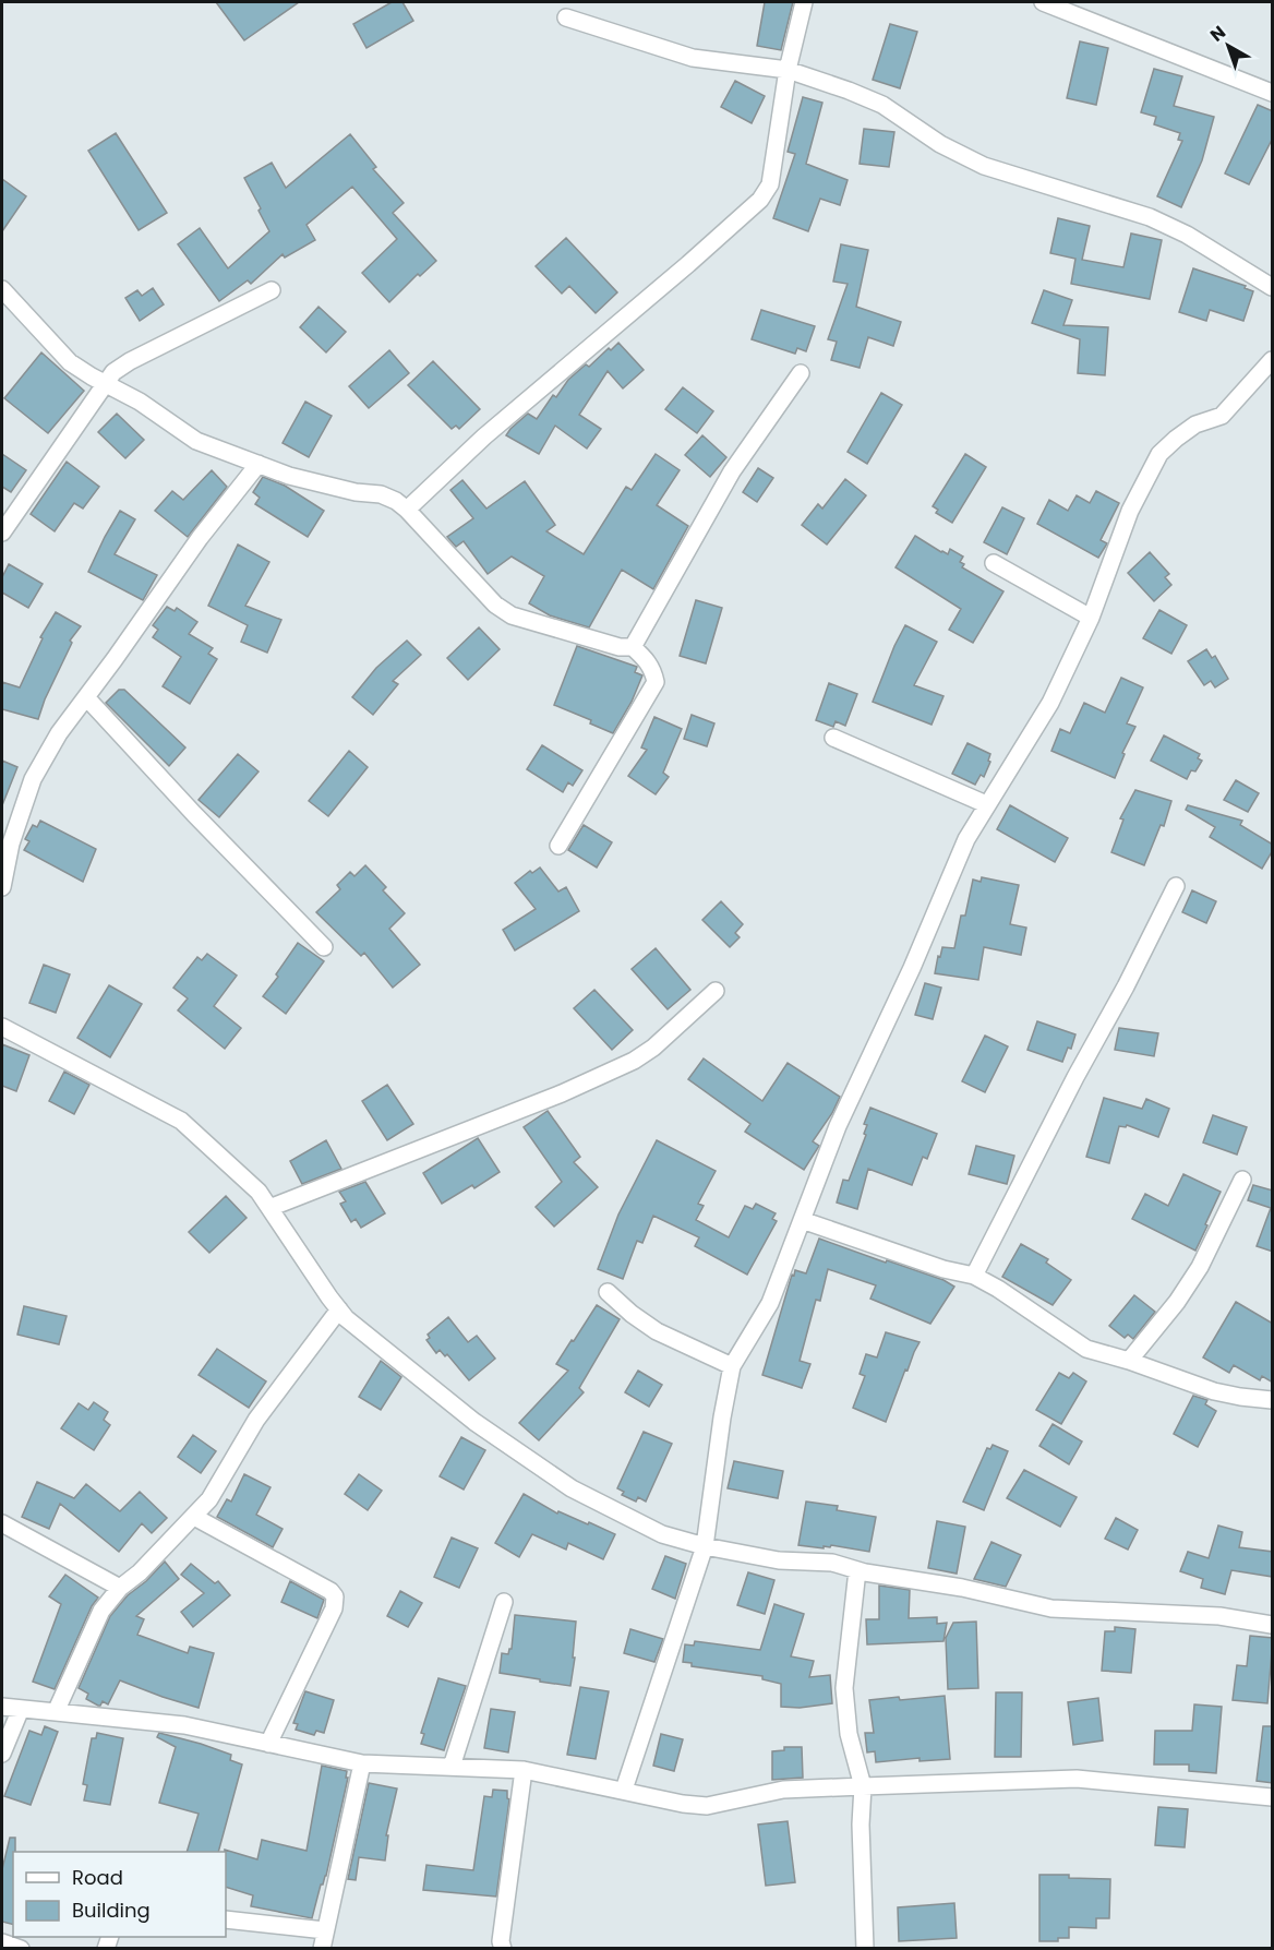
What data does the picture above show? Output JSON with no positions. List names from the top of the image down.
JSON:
{
  "legend": ["Road", "Building"],
  "north": "top left"
}
